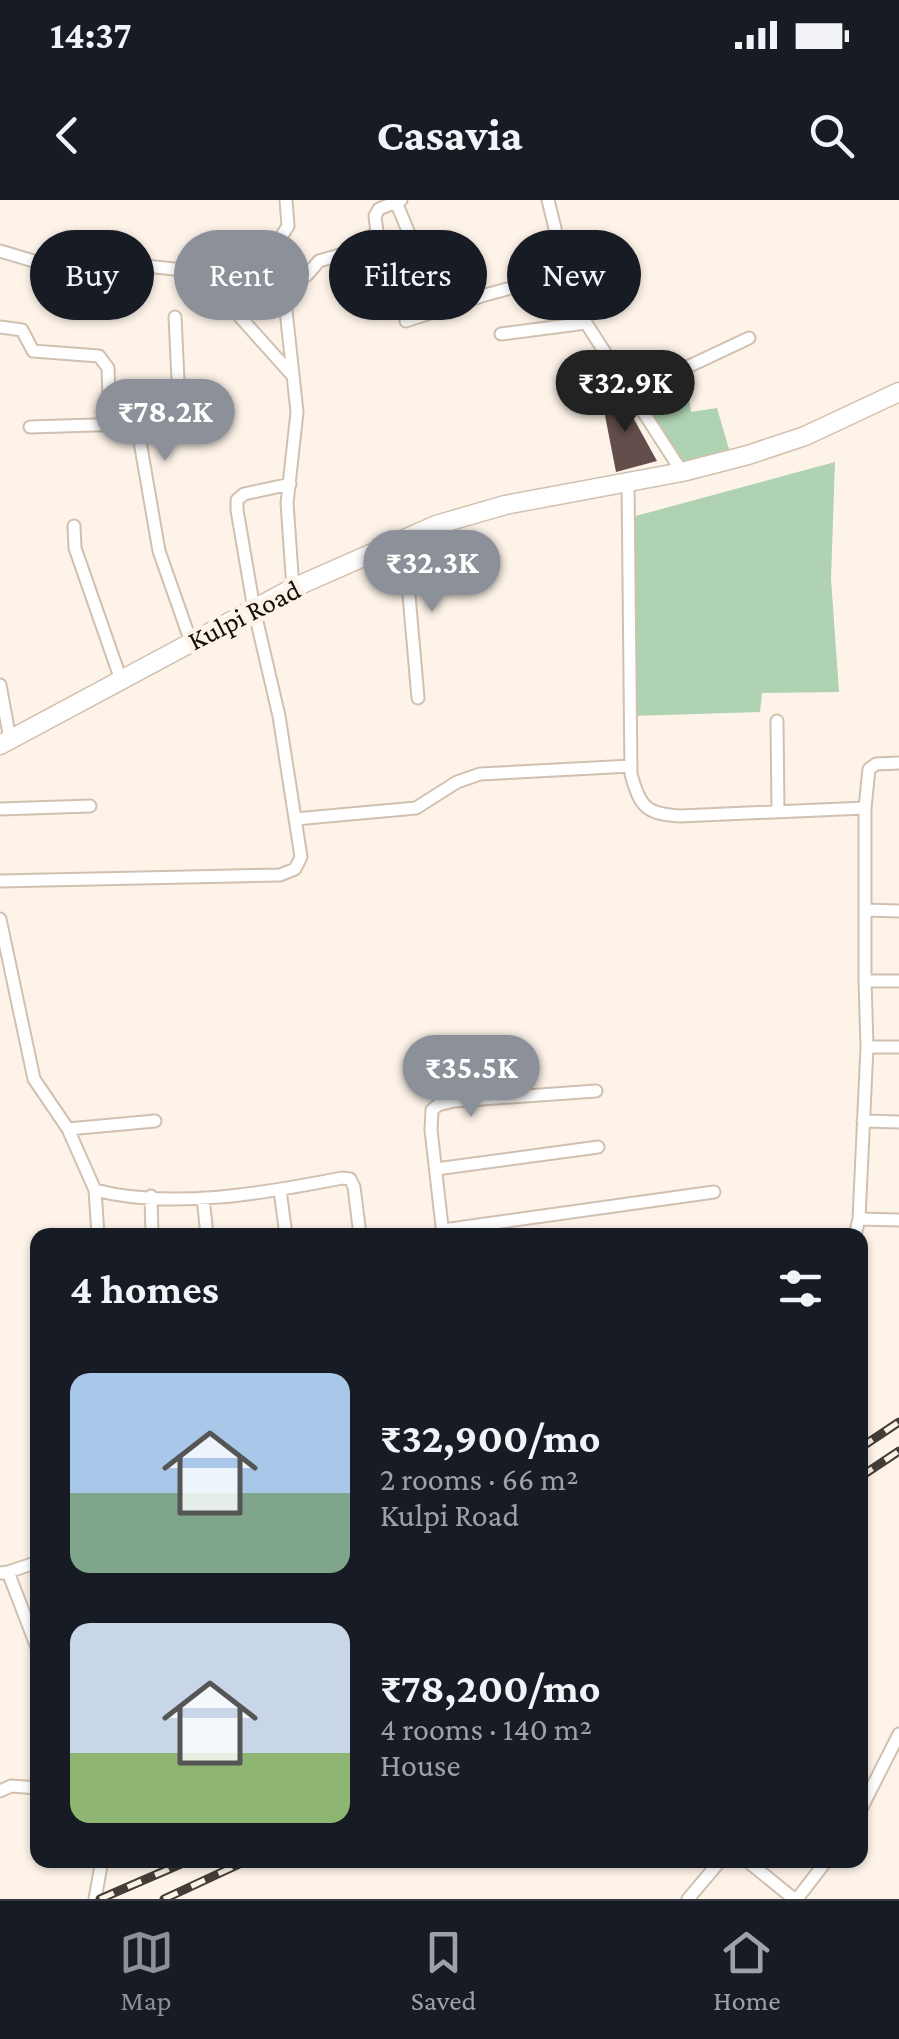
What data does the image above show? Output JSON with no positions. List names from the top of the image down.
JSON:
{
  "streets": {
    "main road": ["Kulpi Road"]
  },
  "page": {
    "status": "14:37",
    "header": "Casavia",
    "chip": [
      "Buy",
      "Rent",
      "Filters",
      "New"
    ],
    "price": [
      "₹32.9K",
      "₹78.2K",
      "₹32.3K",
      "₹35.5K"
    ],
    "heading": "4 homes",
    "list": [
      {
        "name": "₹32,900/mo",
        "note": "2 rooms · 66 m² · Kulpi Road"
      },
      {
        "name": "₹78,200/mo",
        "note": "4 rooms · 140 m² · House"
      }
    ],
    "tabs": ["Map", "Saved", "Home"]
  }
}
